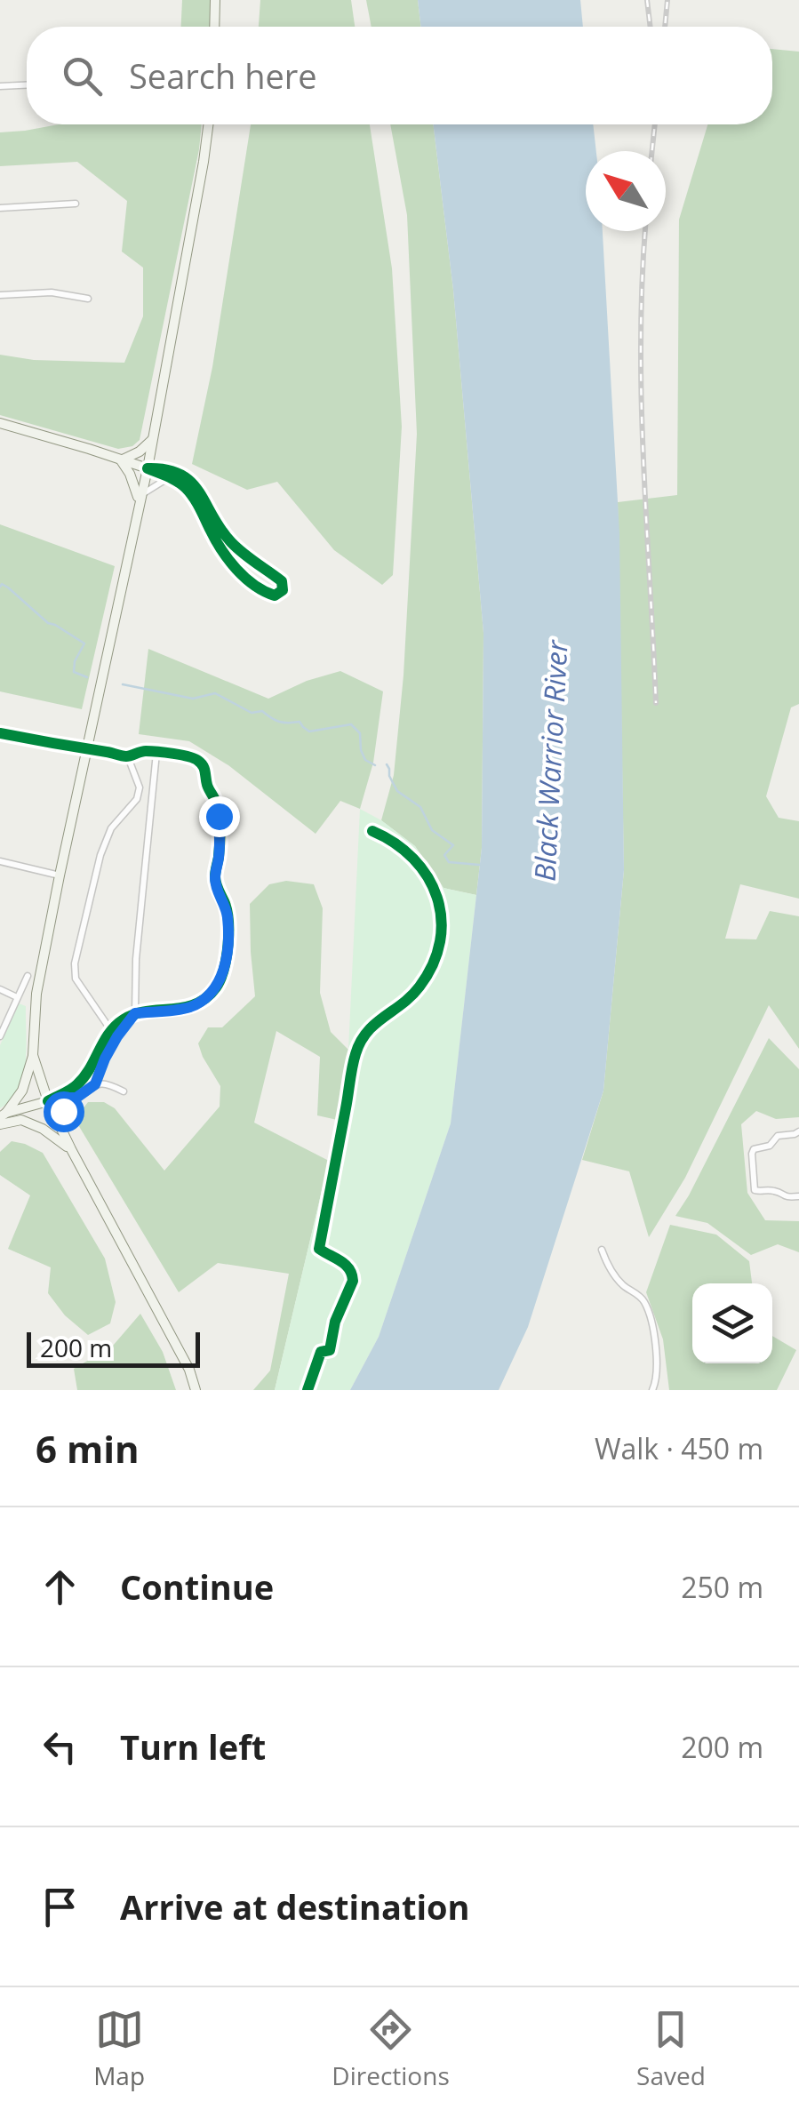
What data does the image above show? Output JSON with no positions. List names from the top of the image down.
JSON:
{
  "water": ["Black Warrior River"],
  "scale_bar": "200 m",
  "north": "top left",
  "page": {
    "search": "Search here",
    "scale": "200 m",
    "heading": ["6 min", "Walk · 450 m"],
    "list": [
      ["Continue", "250 m"],
      ["Turn left", "200 m"],
      "Arrive at destination"
    ],
    "nav": ["Map", "Directions", "Saved"]
  }
}
